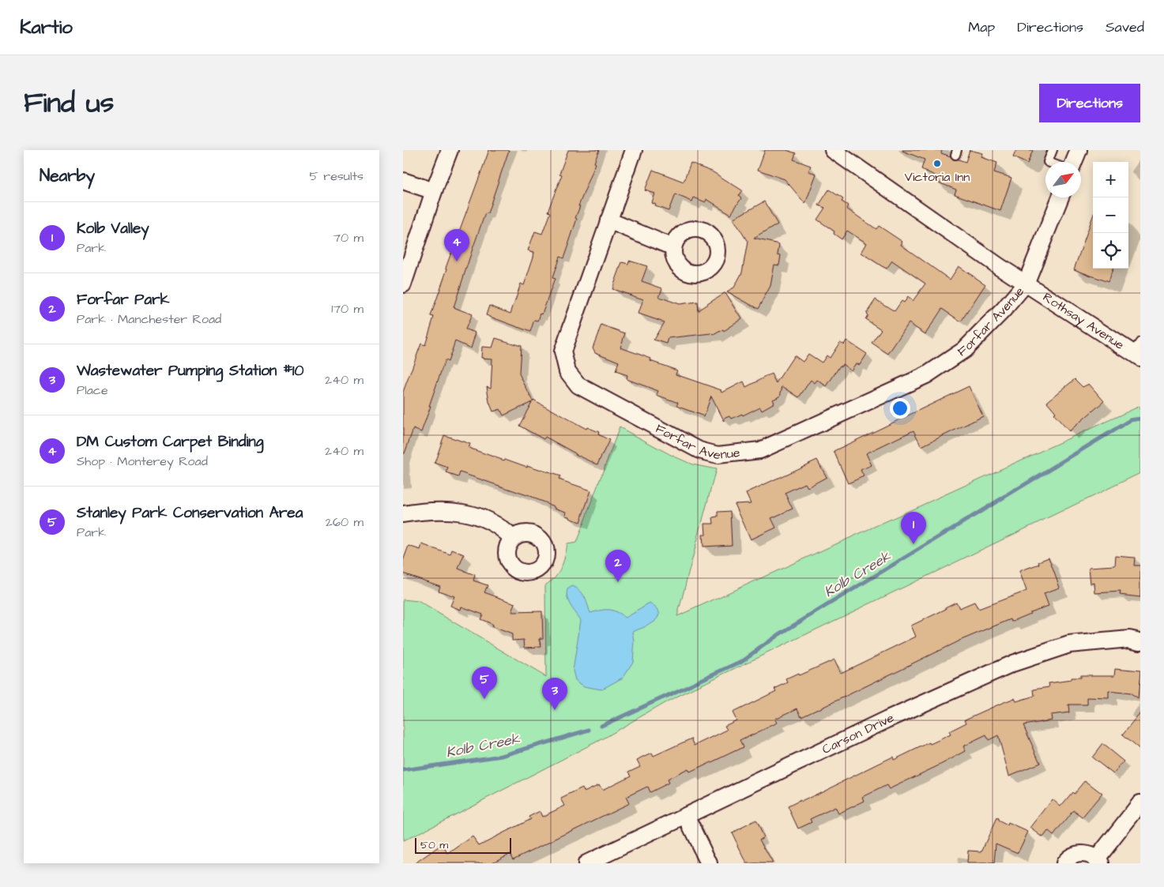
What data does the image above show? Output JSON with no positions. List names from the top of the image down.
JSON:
{
  "streets": {
    "street": ["Forfar Avenue", "Rothsay Avenue", "Carson Drive"]
  },
  "crossings": [
    ["Forfar Avenue", "Rothsay Avenue"]
  ],
  "water": ["Kolb Creek"],
  "places": ["Victoria Inn"],
  "scale_bar": "50 m",
  "north": "top right",
  "page": {
    "header": "Kartio",
    "nav": ["Map", "Directions", "Saved"],
    "title": "Find us",
    "buttons": "Directions",
    "heading": ["Nearby", "5 results"],
    "map_buttons": ["+", "−"],
    "list": [
      {
        "mark": "1",
        "name": "Kolb Valley",
        "note": "Park",
        "value": "70 m"
      },
      {
        "mark": "2",
        "name": "Forfar Park",
        "note": "Park · Manchester Road",
        "value": "170 m"
      },
      {
        "mark": "3",
        "name": "Wastewater Pumping Station #10",
        "note": "Place",
        "value": "240 m"
      },
      {
        "mark": "4",
        "name": "DM Custom Carpet Binding",
        "note": "Shop · Monterey Road",
        "value": "240 m"
      },
      {
        "mark": "5",
        "name": "Stanley Park Conservation Area",
        "note": "Park",
        "value": "260 m"
      }
    ],
    "pins": [
      "4",
      "1",
      "2",
      "5",
      "3"
    ],
    "scale": "50 m"
  }
}
